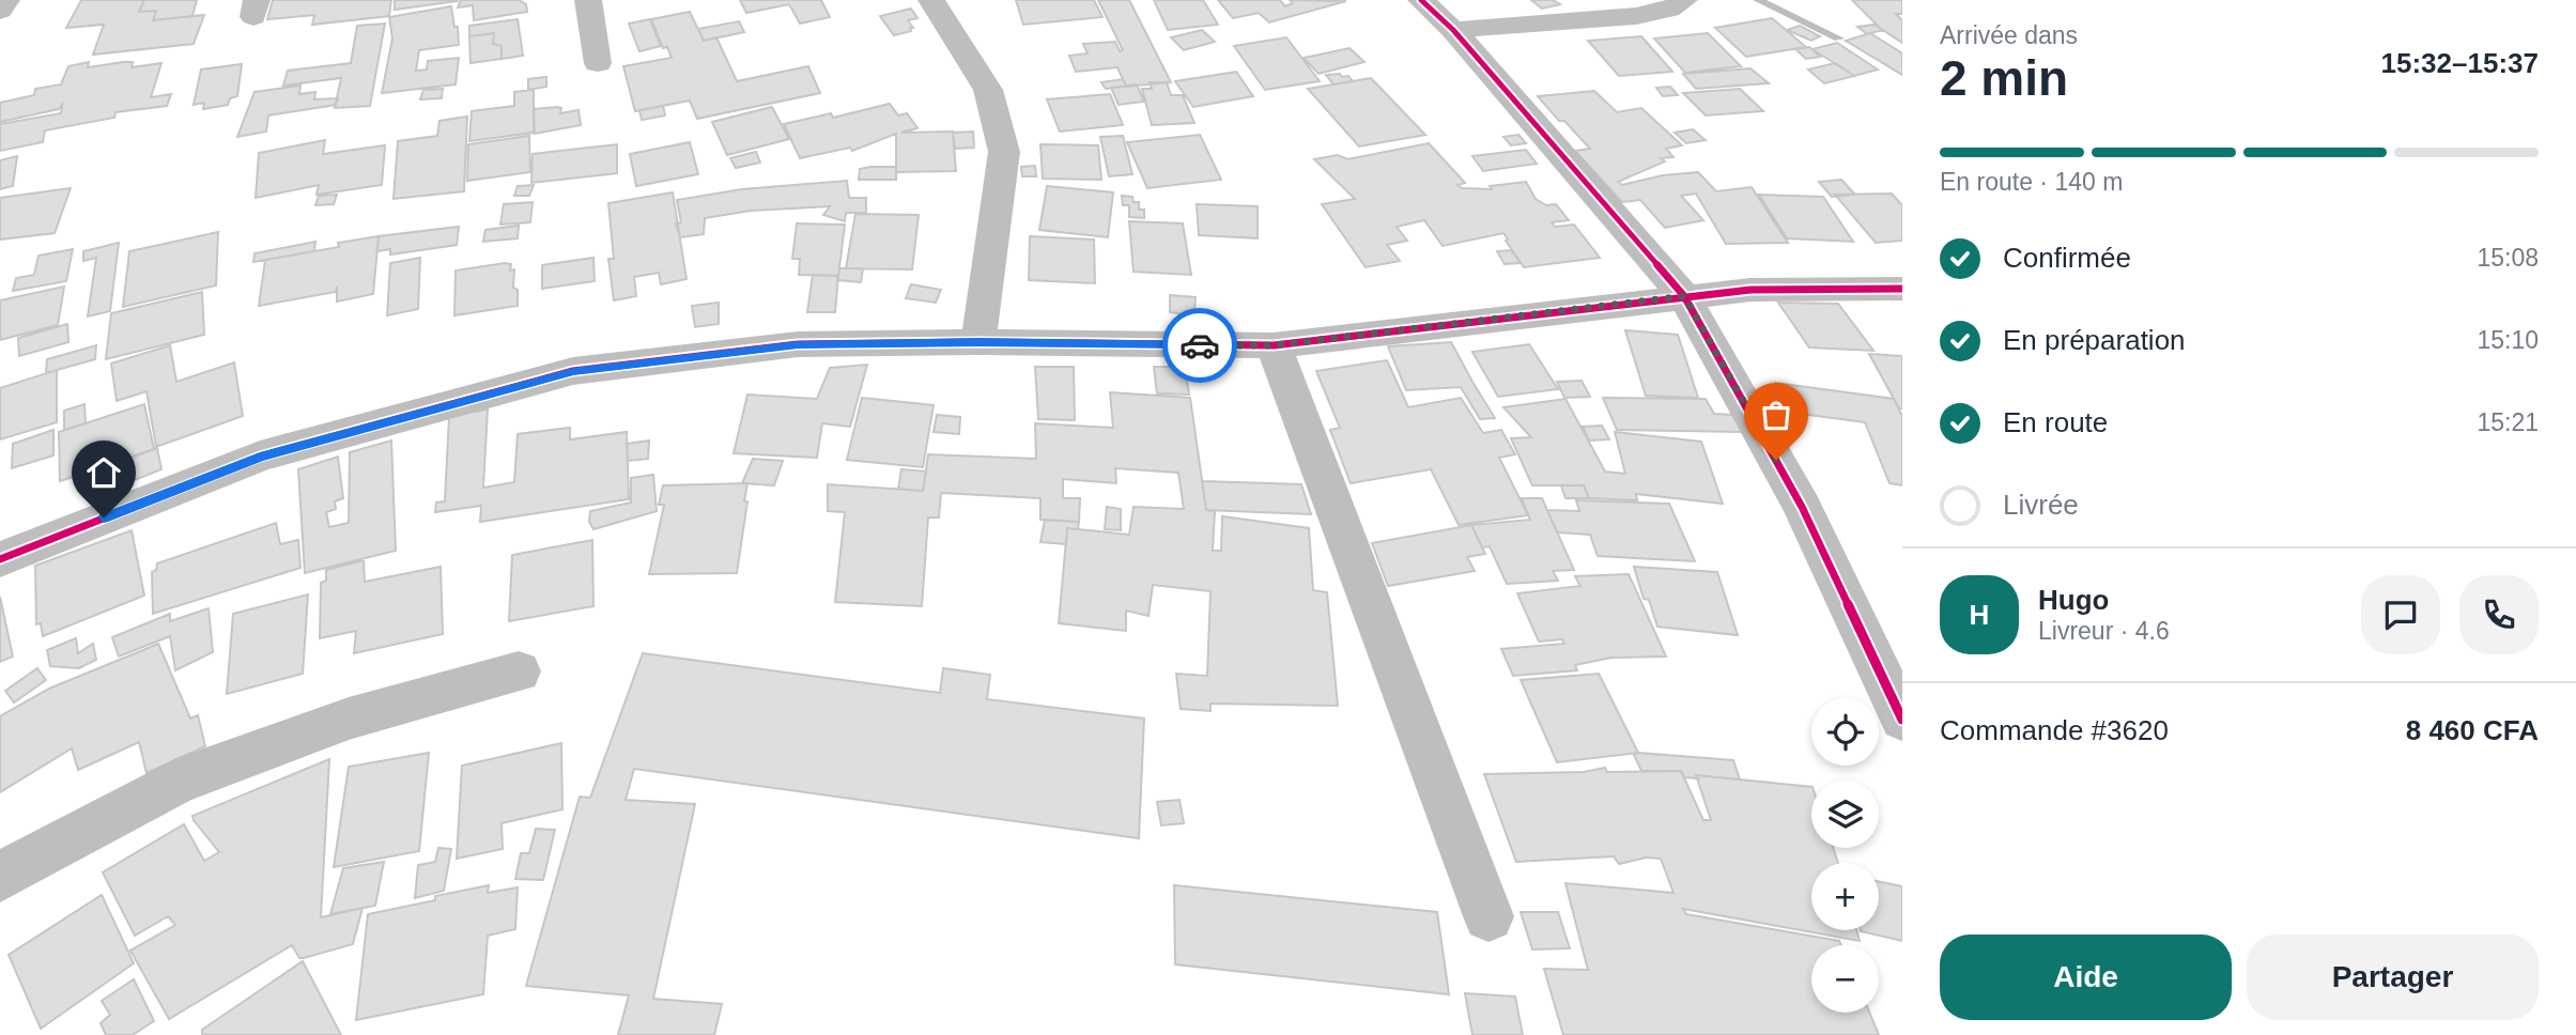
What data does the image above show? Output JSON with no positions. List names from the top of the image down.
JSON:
{
  "page": {
    "heading": ["2 min", "Arrivée dans", "15:32–15:37"],
    "panel": [
      "Hugo",
      "Livreur · 4.6",
      "Commande #3620",
      "8 460 CFA"
    ],
    "bar": "En route · 140 m",
    "list": [
      ["Confirmée", "15:08"],
      ["En préparation", "15:10"],
      ["En route", "15:21"],
      "Livrée"
    ],
    "round": "H",
    "map_buttons": ["+", "−"],
    "buttons": ["Aide", "Partager"]
  }
}
